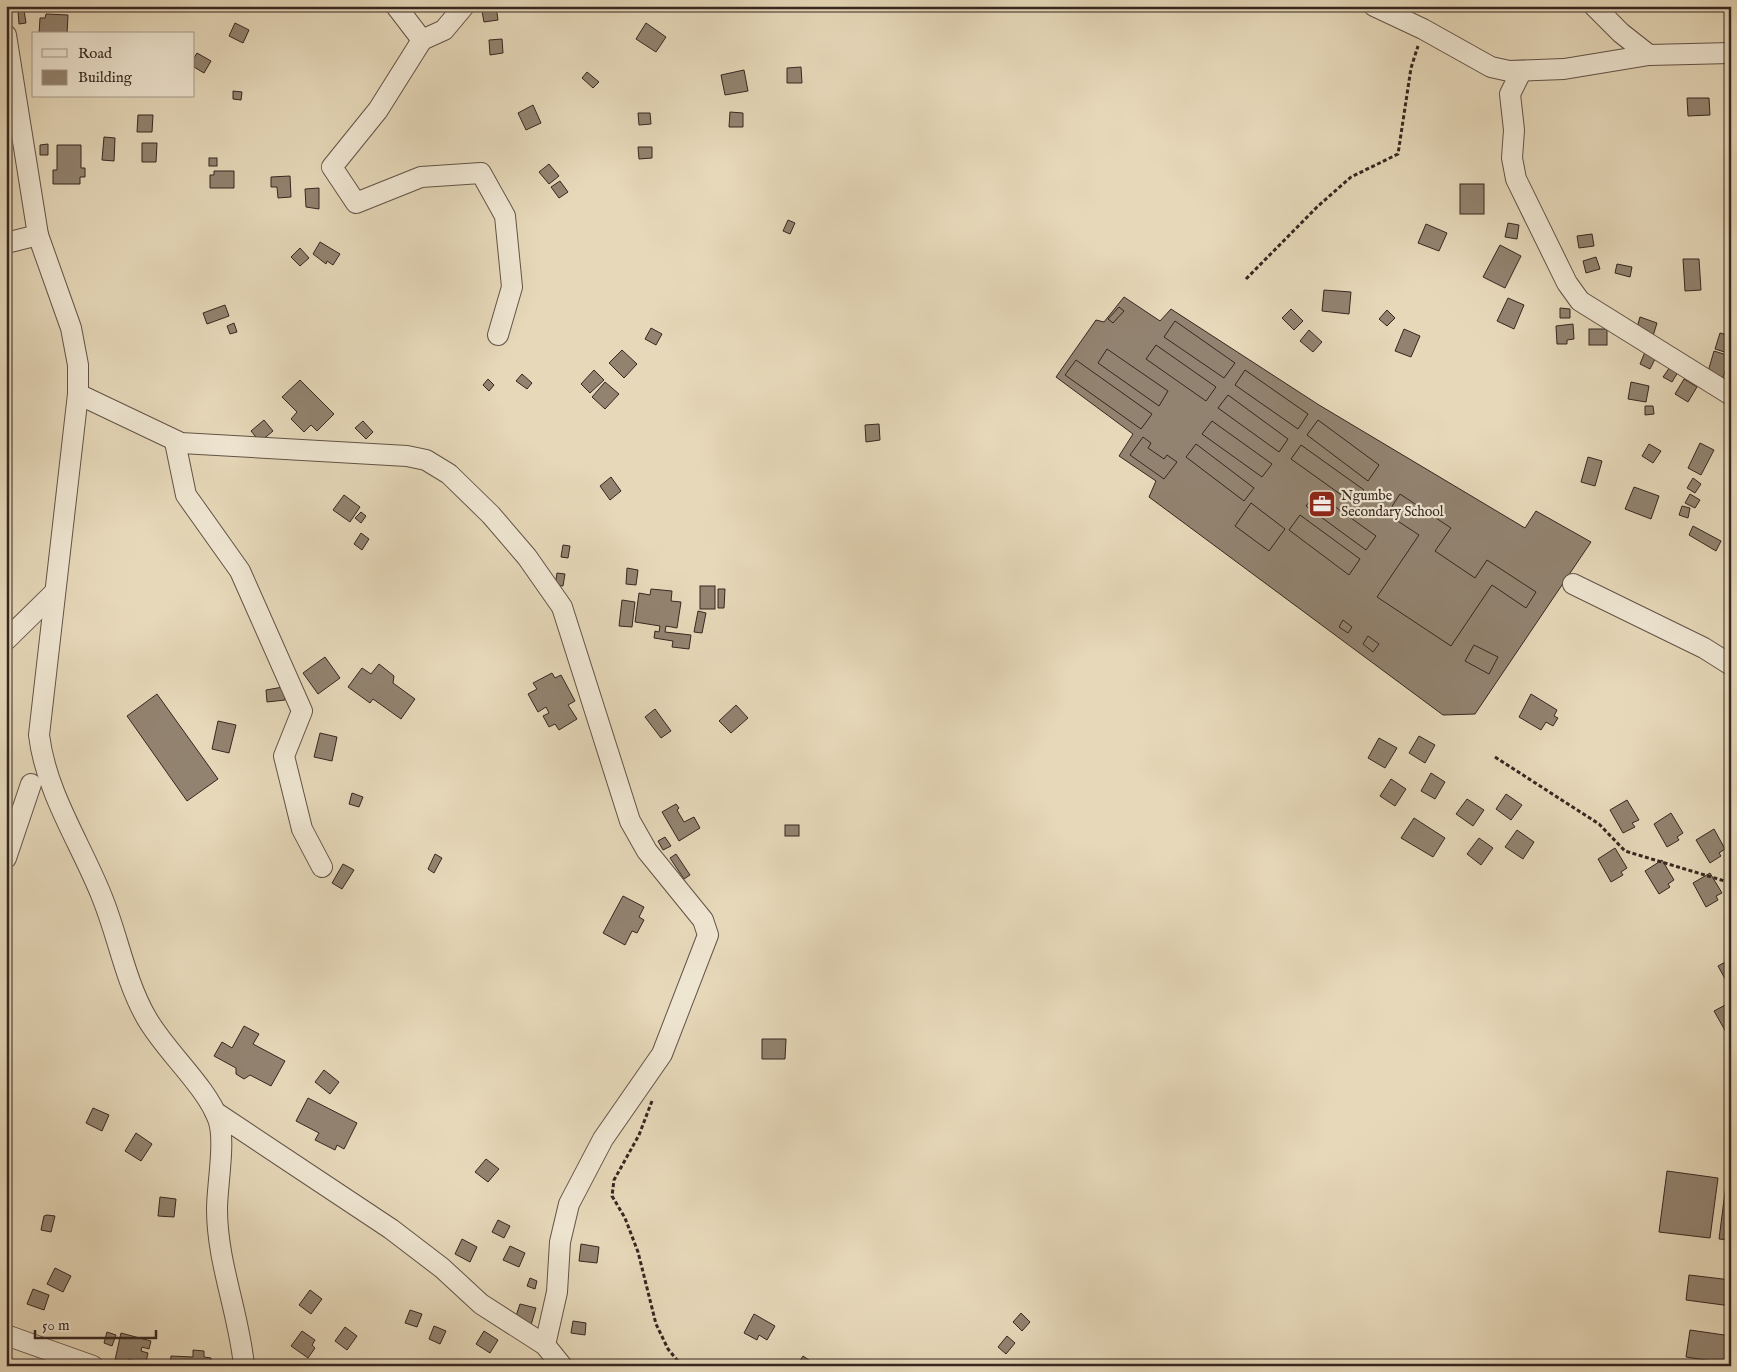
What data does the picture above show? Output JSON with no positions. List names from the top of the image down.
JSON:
{
  "places": {
    "office": ["Ngumbe Secondary School"]
  },
  "legend": ["Road", "Building"],
  "scale_bar": "50 m"
}
